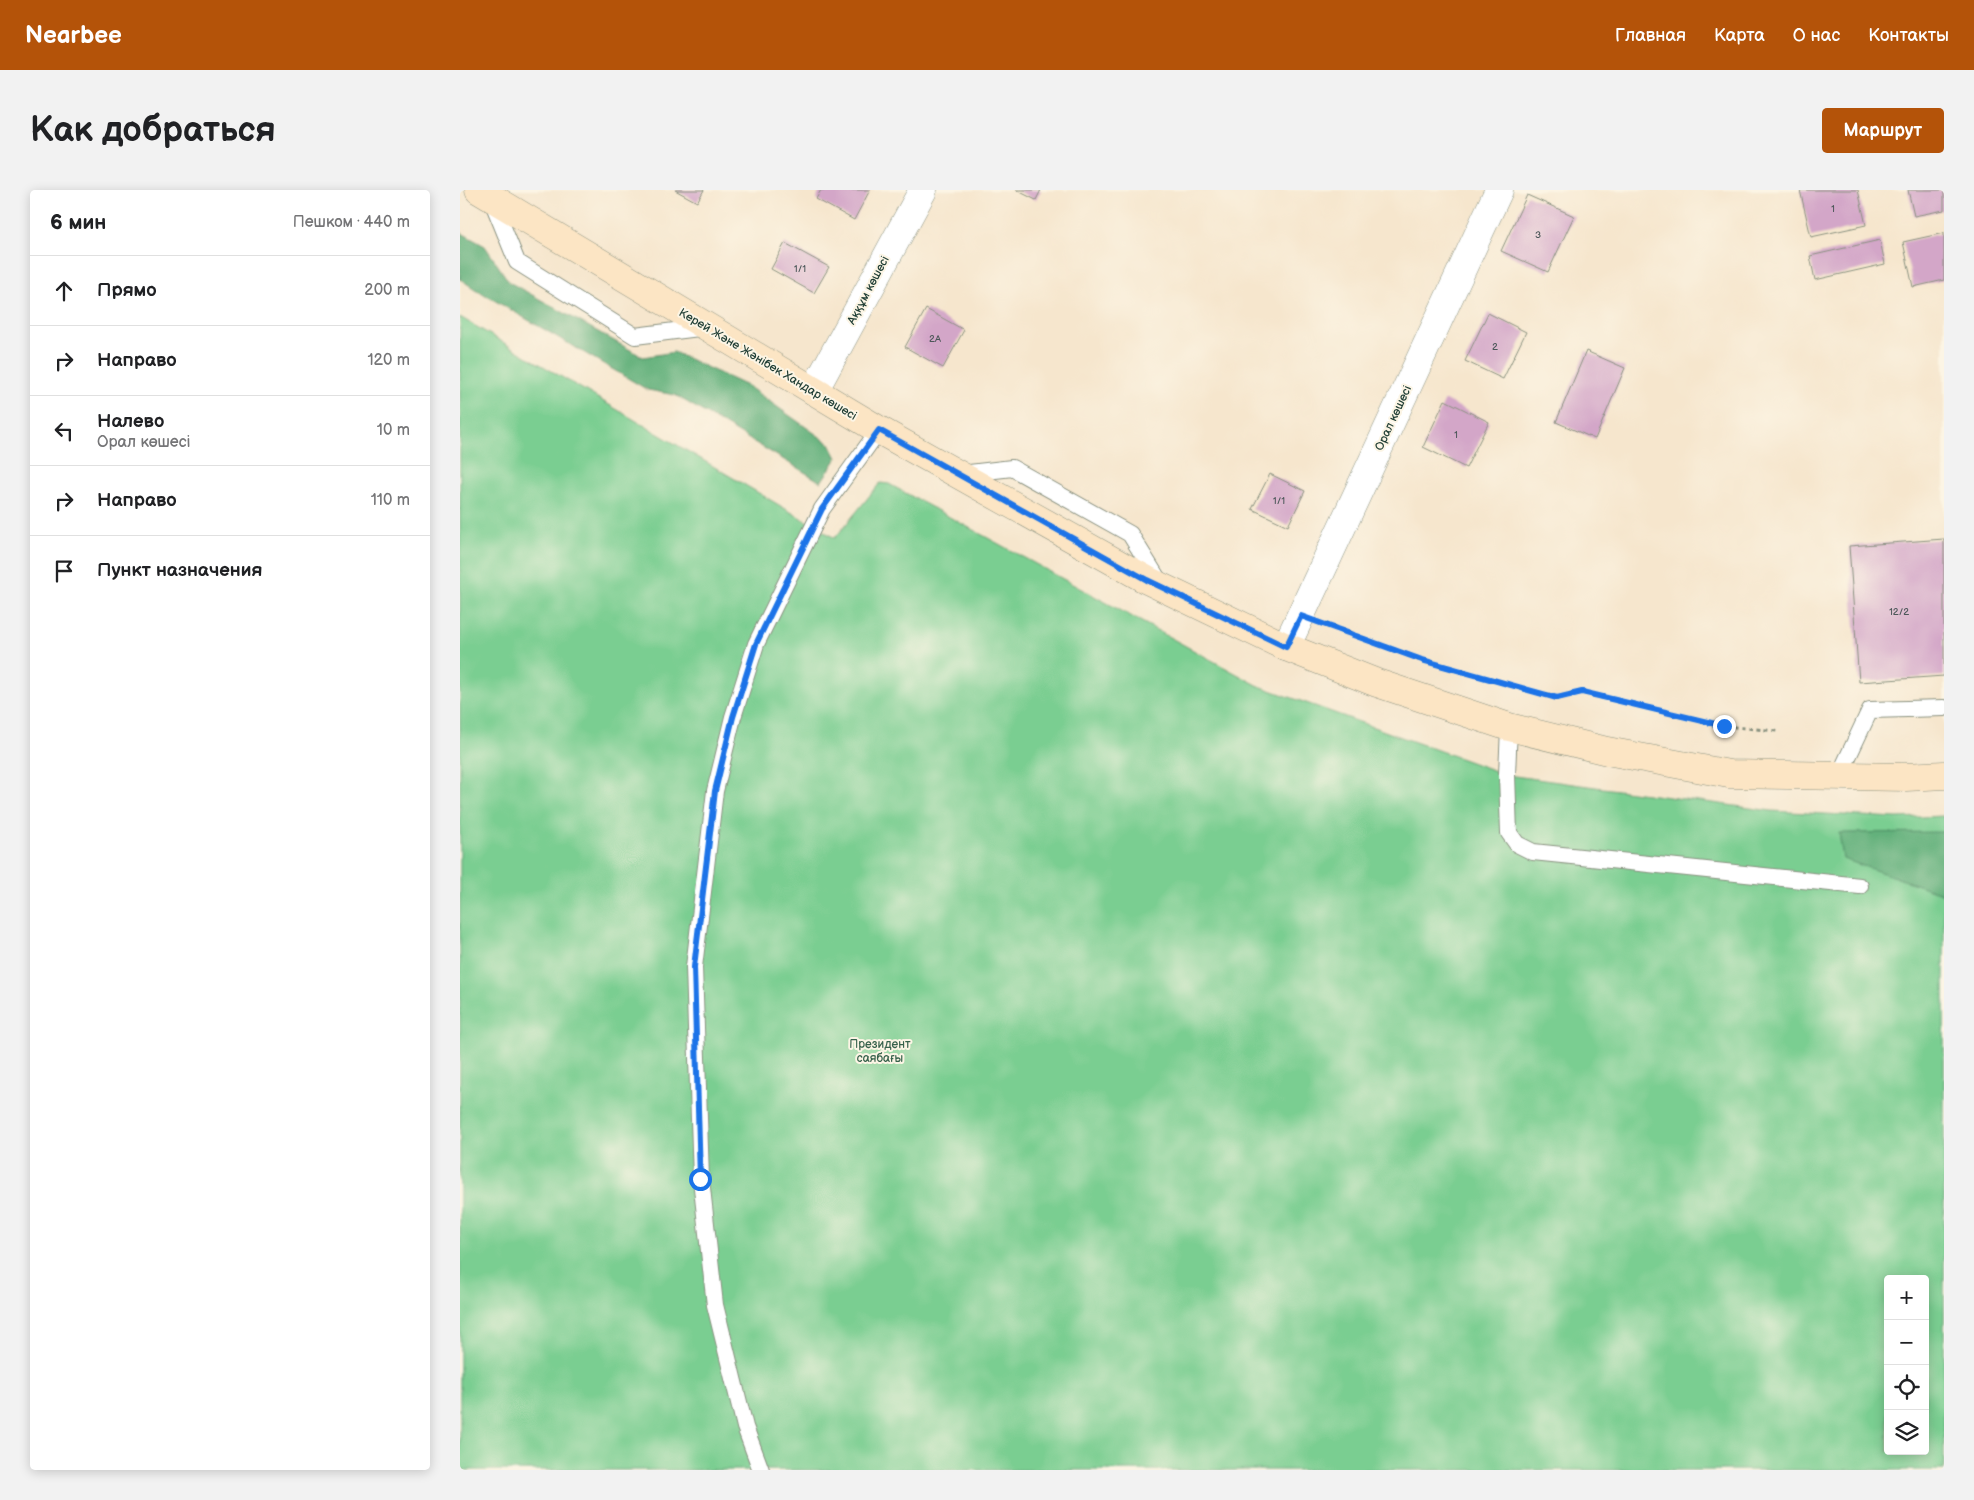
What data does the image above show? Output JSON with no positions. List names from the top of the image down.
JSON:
{
  "streets": {
    "main road": ["Керей Және Жәнібек Хандар көшесі"],
    "street": ["Аққұм көшесі", "Орал көшесі"]
  },
  "crossings": [
    ["Аққұм көшесі", "Керей Және Жәнібек Хандар көшесі"],
    ["Керей Және Жәнібек Хандар көшесі", "Орал көшесі"]
  ],
  "parks": ["Президент саябағы"],
  "house_numbers": [
    "1",
    "3",
    "1/1",
    "2А",
    "2",
    "1",
    "1/1",
    "12/2"
  ],
  "page": {
    "header": "Nearbee",
    "nav": [
      "Главная",
      "Карта",
      "О нас",
      "Контакты"
    ],
    "buttons": "Маршрут",
    "title": "Как добраться",
    "heading": ["6 мин", "Пешком · 440 m"],
    "list": [
      ["Прямо", "200 m"],
      ["Направо", "120 m"],
      ["Налево", "Орал көшесі", "10 m"],
      ["Направо", "110 m"],
      "Пункт назначения"
    ],
    "map_buttons": ["+", "−"]
  }
}
